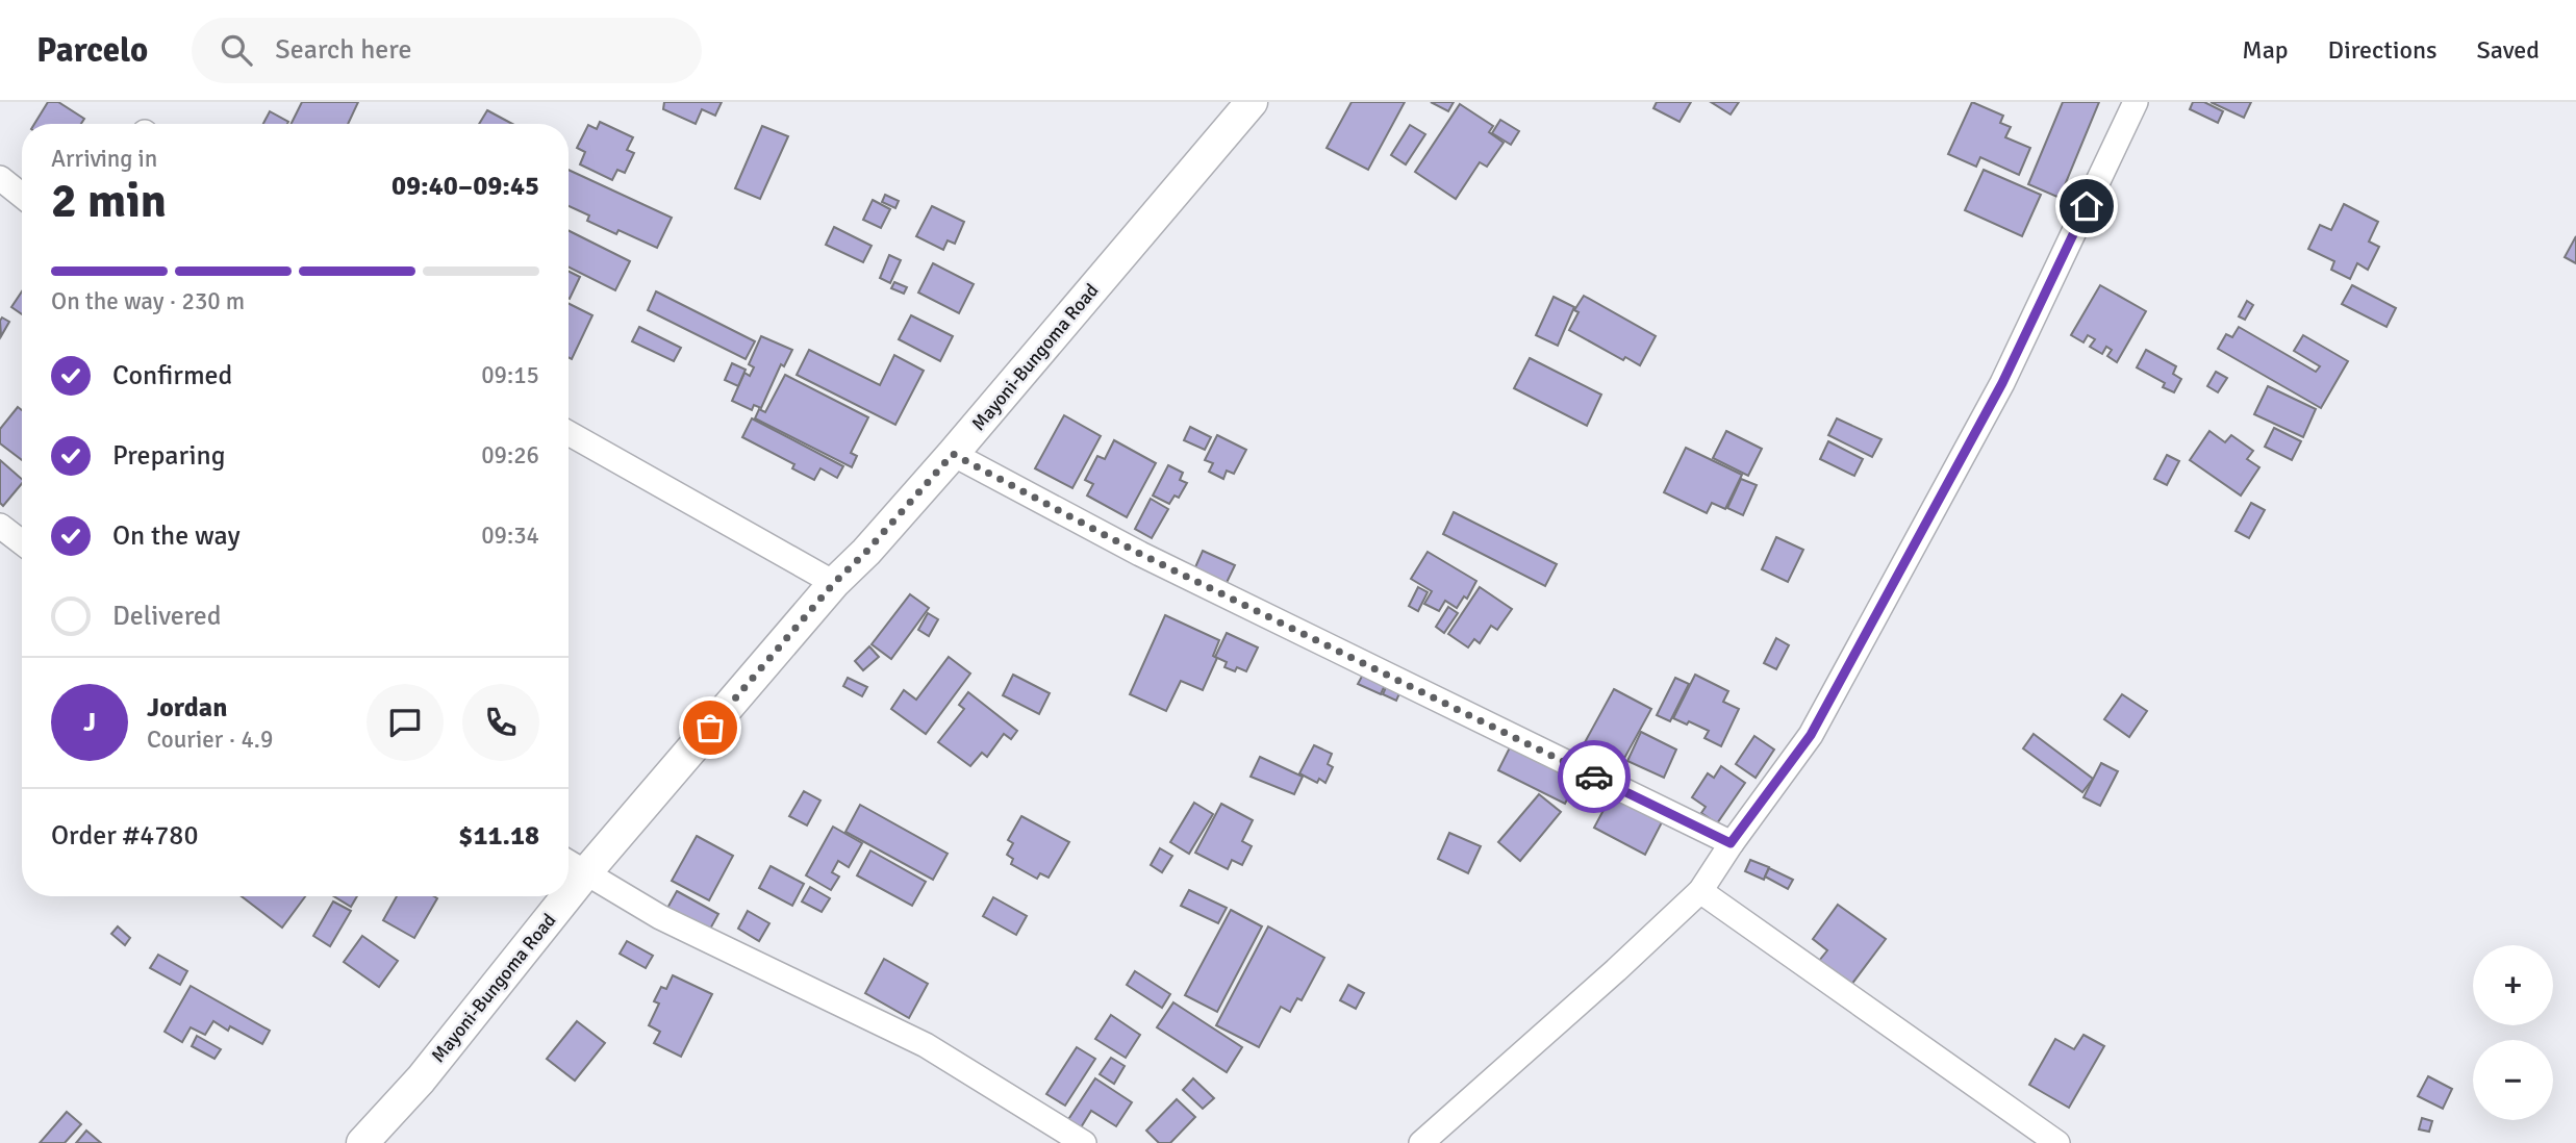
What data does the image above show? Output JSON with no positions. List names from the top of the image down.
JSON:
{
  "streets": {
    "main road": ["Mayoni-Bungoma Road"]
  },
  "page": {
    "header": "Parcelo",
    "search": "Search here",
    "nav": ["Map", "Directions", "Saved"],
    "heading": ["2 min", "Arriving in", "09:40–09:45"],
    "panel": [
      "Jordan",
      "Courier · 4.9",
      "Order #4780",
      "$11.18"
    ],
    "bar": "On the way · 230 m",
    "list": [
      ["Confirmed", "09:15"],
      ["Preparing", "09:26"],
      ["On the way", "09:34"],
      "Delivered"
    ],
    "round": "J",
    "map_buttons": ["+", "−"]
  }
}
